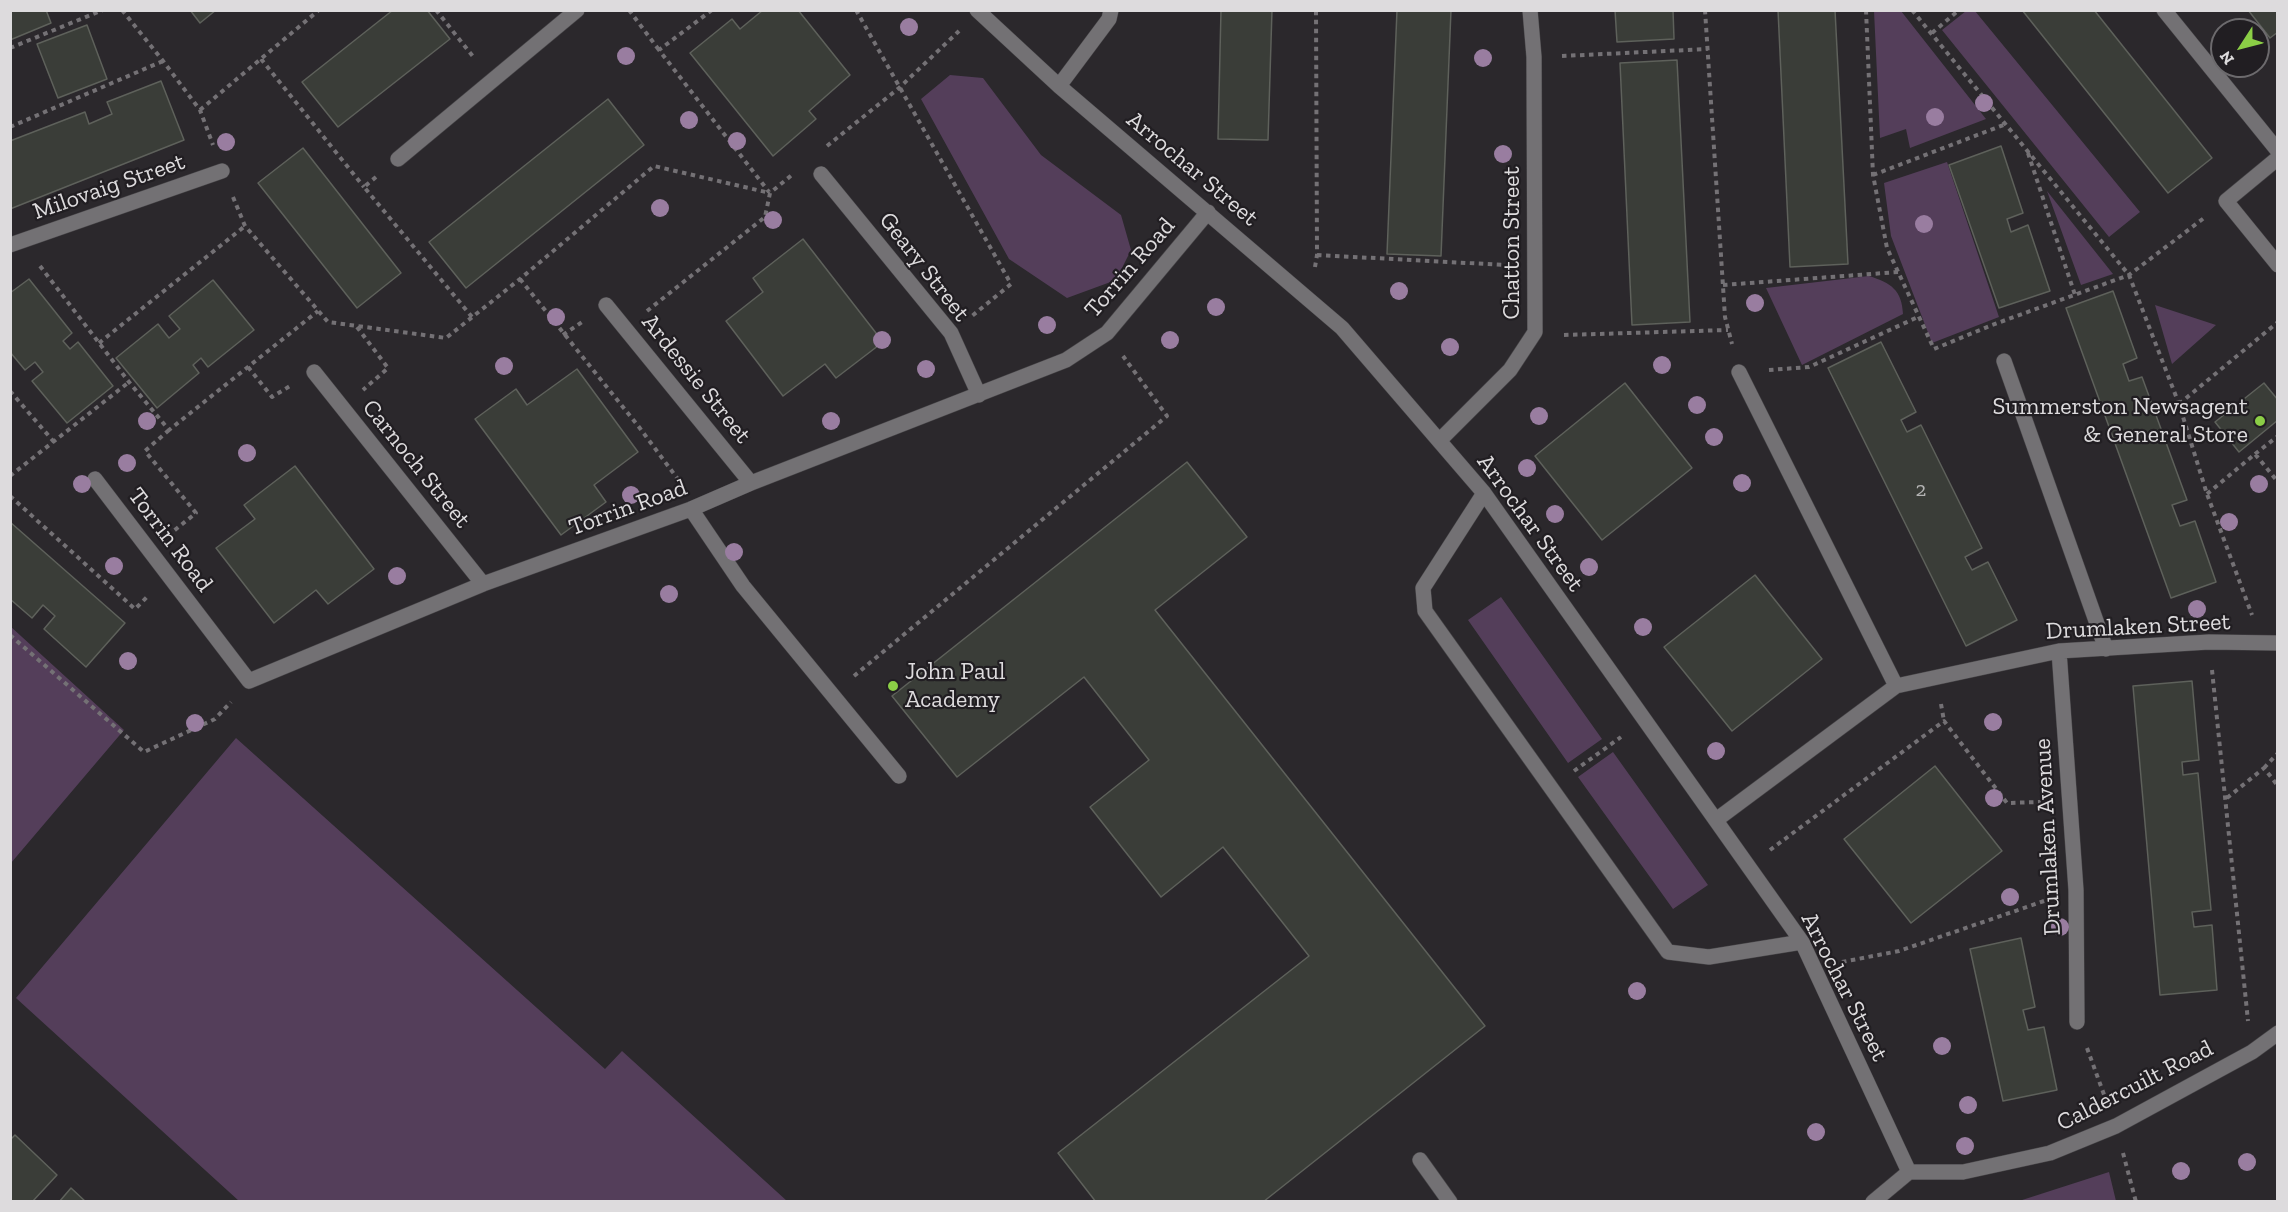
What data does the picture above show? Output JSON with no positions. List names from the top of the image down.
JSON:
{
  "streets": {
    "street": [
      "Arrochar Street",
      "Milovaig Street",
      "Chatton Street",
      "Geary Street",
      "Torrin Road",
      "Ardessie Street",
      "Carnoch Street",
      "Drumlaken Street",
      "Drumlaken Avenue",
      "Caldercuilt Road"
    ]
  },
  "crossings": [
    ["Arrochar Street", "Chatton Street"],
    ["Arrochar Street", "Torrin Road"],
    ["Arrochar Street", "Drumlaken Street"],
    ["Arrochar Street", "Caldercuilt Road"],
    ["Geary Street", "Torrin Road"],
    ["Torrin Road", "Ardessie Street"],
    ["Torrin Road", "Carnoch Street"],
    ["Drumlaken Street", "Drumlaken Avenue"]
  ],
  "places": ["Summerston Newsagent & General Store", "John Paul Academy"],
  "house_numbers": ["2"],
  "north": "bottom left"
}
